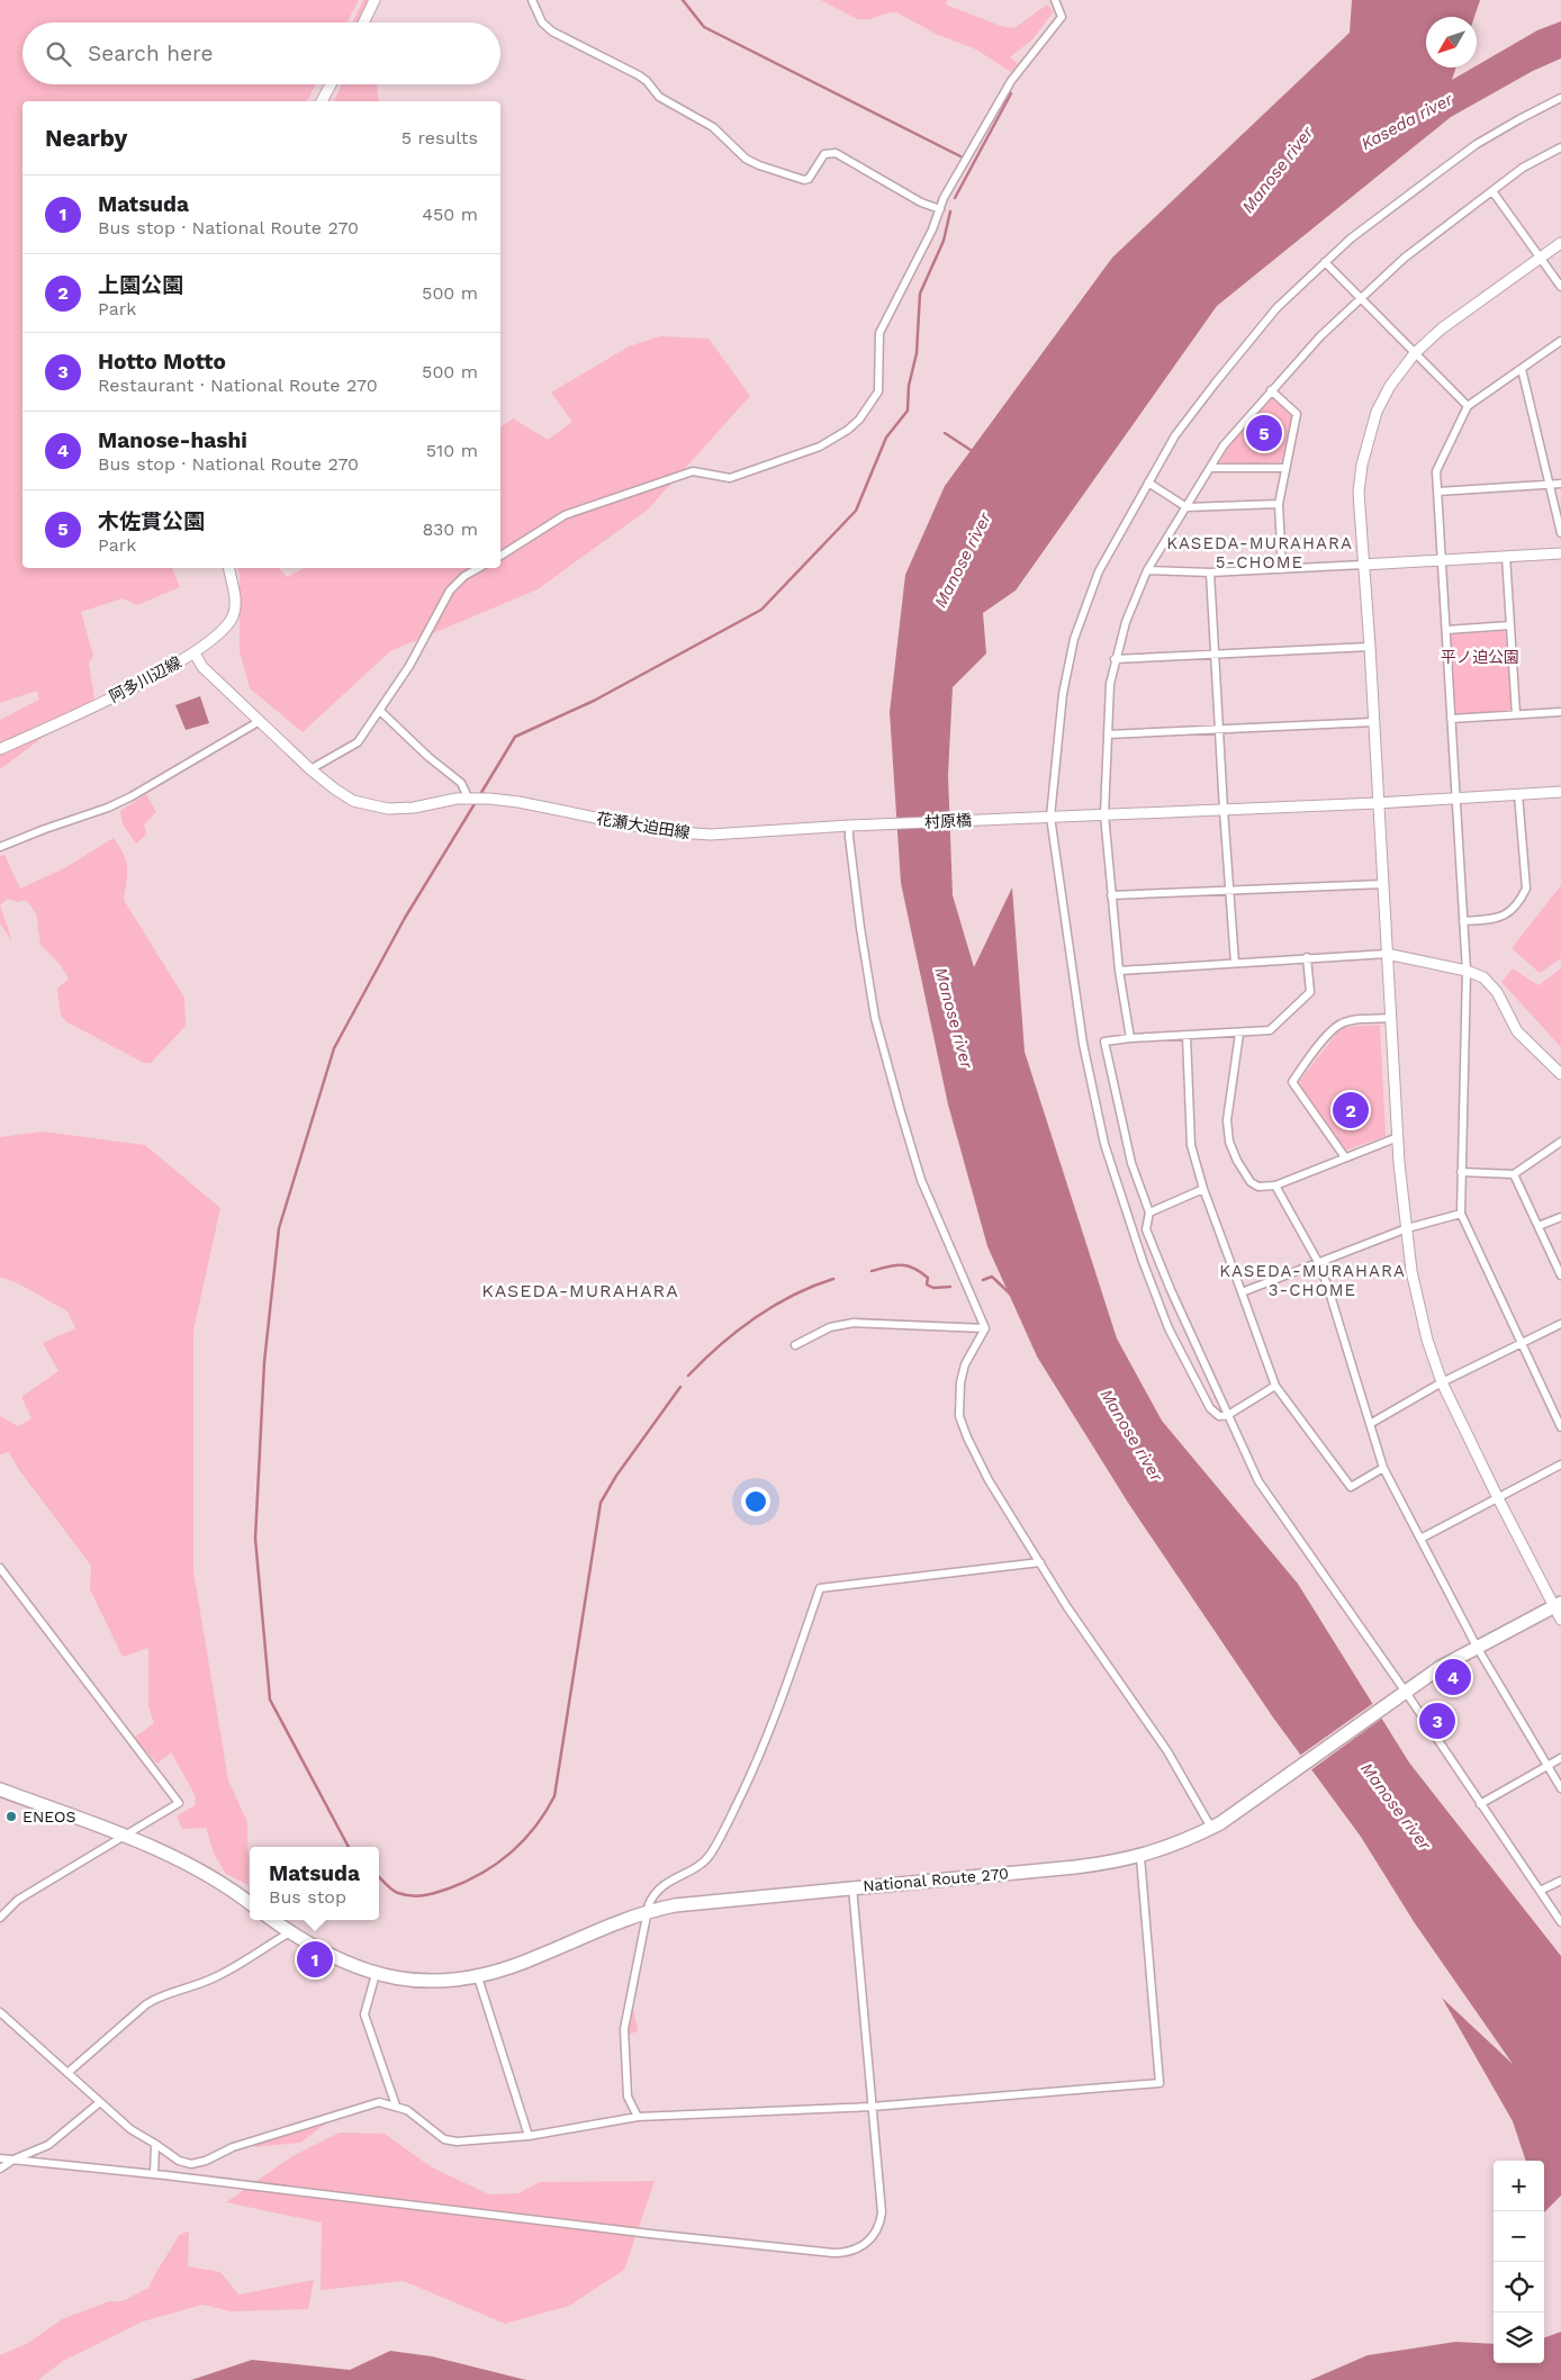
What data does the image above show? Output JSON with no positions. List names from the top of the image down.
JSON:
{
  "streets": {
    "highway": ["National Route 270"],
    "street": ["阿多川辺線", "村原橋", "花瀬大迫田線"]
  },
  "crossings": [
    ["阿多川辺線", "花瀬大迫田線"],
    ["村原橋", "花瀬大迫田線"]
  ],
  "districts": ["KASEDA-MURAHARA 5-CHOME", "KASEDA-MURAHARA 3-CHOME", "KASEDA-MURAHARA"],
  "water": ["Kaseda river", "Manose river"],
  "parks": ["平ノ迫公園"],
  "places": ["ENEOS"],
  "north": "bottom left",
  "page": {
    "search": "Search here",
    "heading": ["Nearby", "5 results"],
    "list": [
      {
        "mark": "1",
        "name": "Matsuda",
        "note": "Bus stop · National Route 270",
        "value": "450 m"
      },
      {
        "mark": "2",
        "name": "上園公園",
        "note": "Park",
        "value": "500 m"
      },
      {
        "mark": "3",
        "name": "Hotto Motto",
        "note": "Restaurant · National Route 270",
        "value": "500 m"
      },
      {
        "mark": "4",
        "name": "Manose-hashi",
        "note": "Bus stop · National Route 270",
        "value": "510 m"
      },
      {
        "mark": "5",
        "name": "木佐貫公園",
        "note": "Park",
        "value": "830 m"
      }
    ],
    "pins": [
      "5",
      "2",
      "4",
      "3",
      "1"
    ],
    "popup": ["Matsuda", "Bus stop"],
    "map_buttons": ["+", "−"]
  }
}
